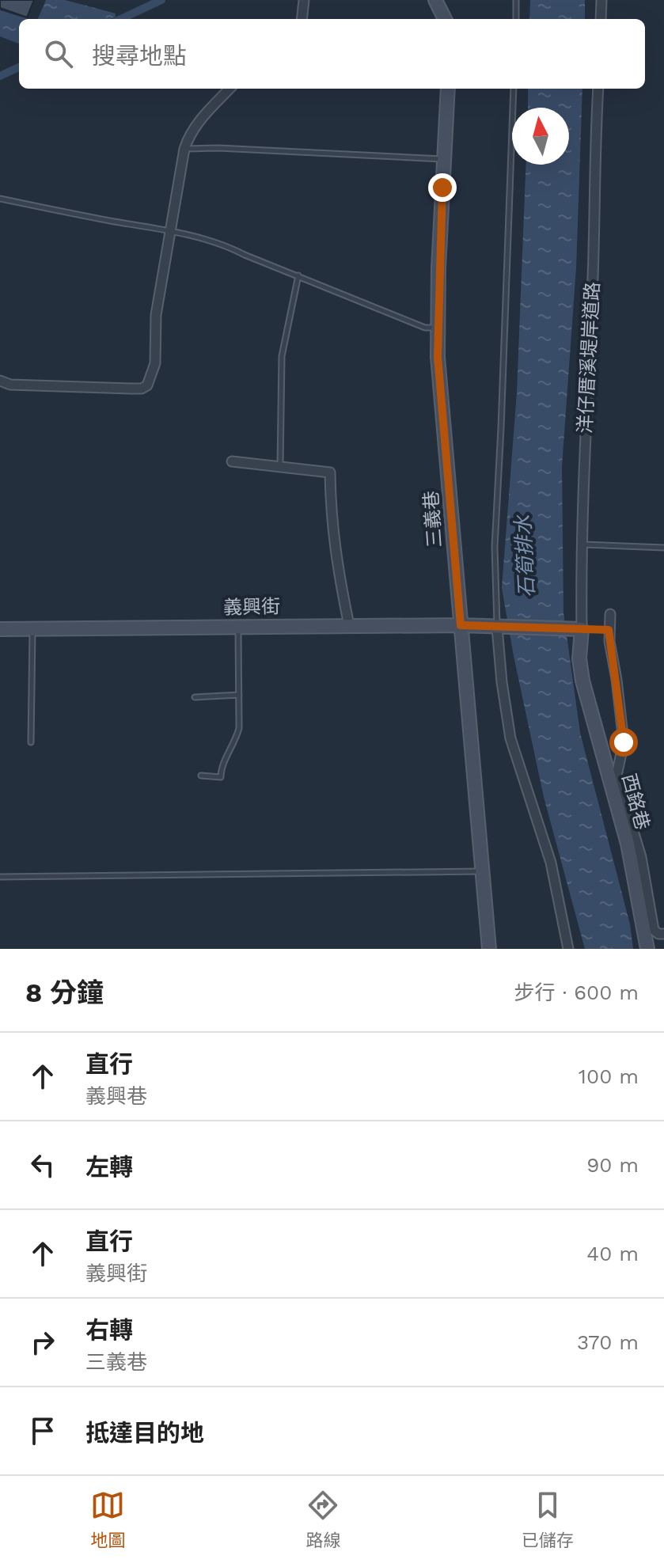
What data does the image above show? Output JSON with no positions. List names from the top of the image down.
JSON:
{
  "streets": {
    "street": [
      "洋仔厝溪堤岸道路",
      "三義巷",
      "義興街",
      "西銘巷"
    ]
  },
  "crossings": [
    ["洋仔厝溪堤岸道路", "義興街"],
    ["洋仔厝溪堤岸道路", "西銘巷"],
    ["三義巷", "義興街"],
    ["義興街", "西銘巷"]
  ],
  "water": ["石筍排水"],
  "north": "top",
  "page": {
    "search": "搜尋地點",
    "heading": ["8 分鐘", "步行 · 600 m"],
    "list": [
      ["直行", "義興巷", "100 m"],
      ["左轉", "90 m"],
      ["直行", "義興街", "40 m"],
      ["右轉", "三義巷", "370 m"],
      "抵達目的地"
    ],
    "nav": ["地圖", "路線", "已儲存"]
  }
}
